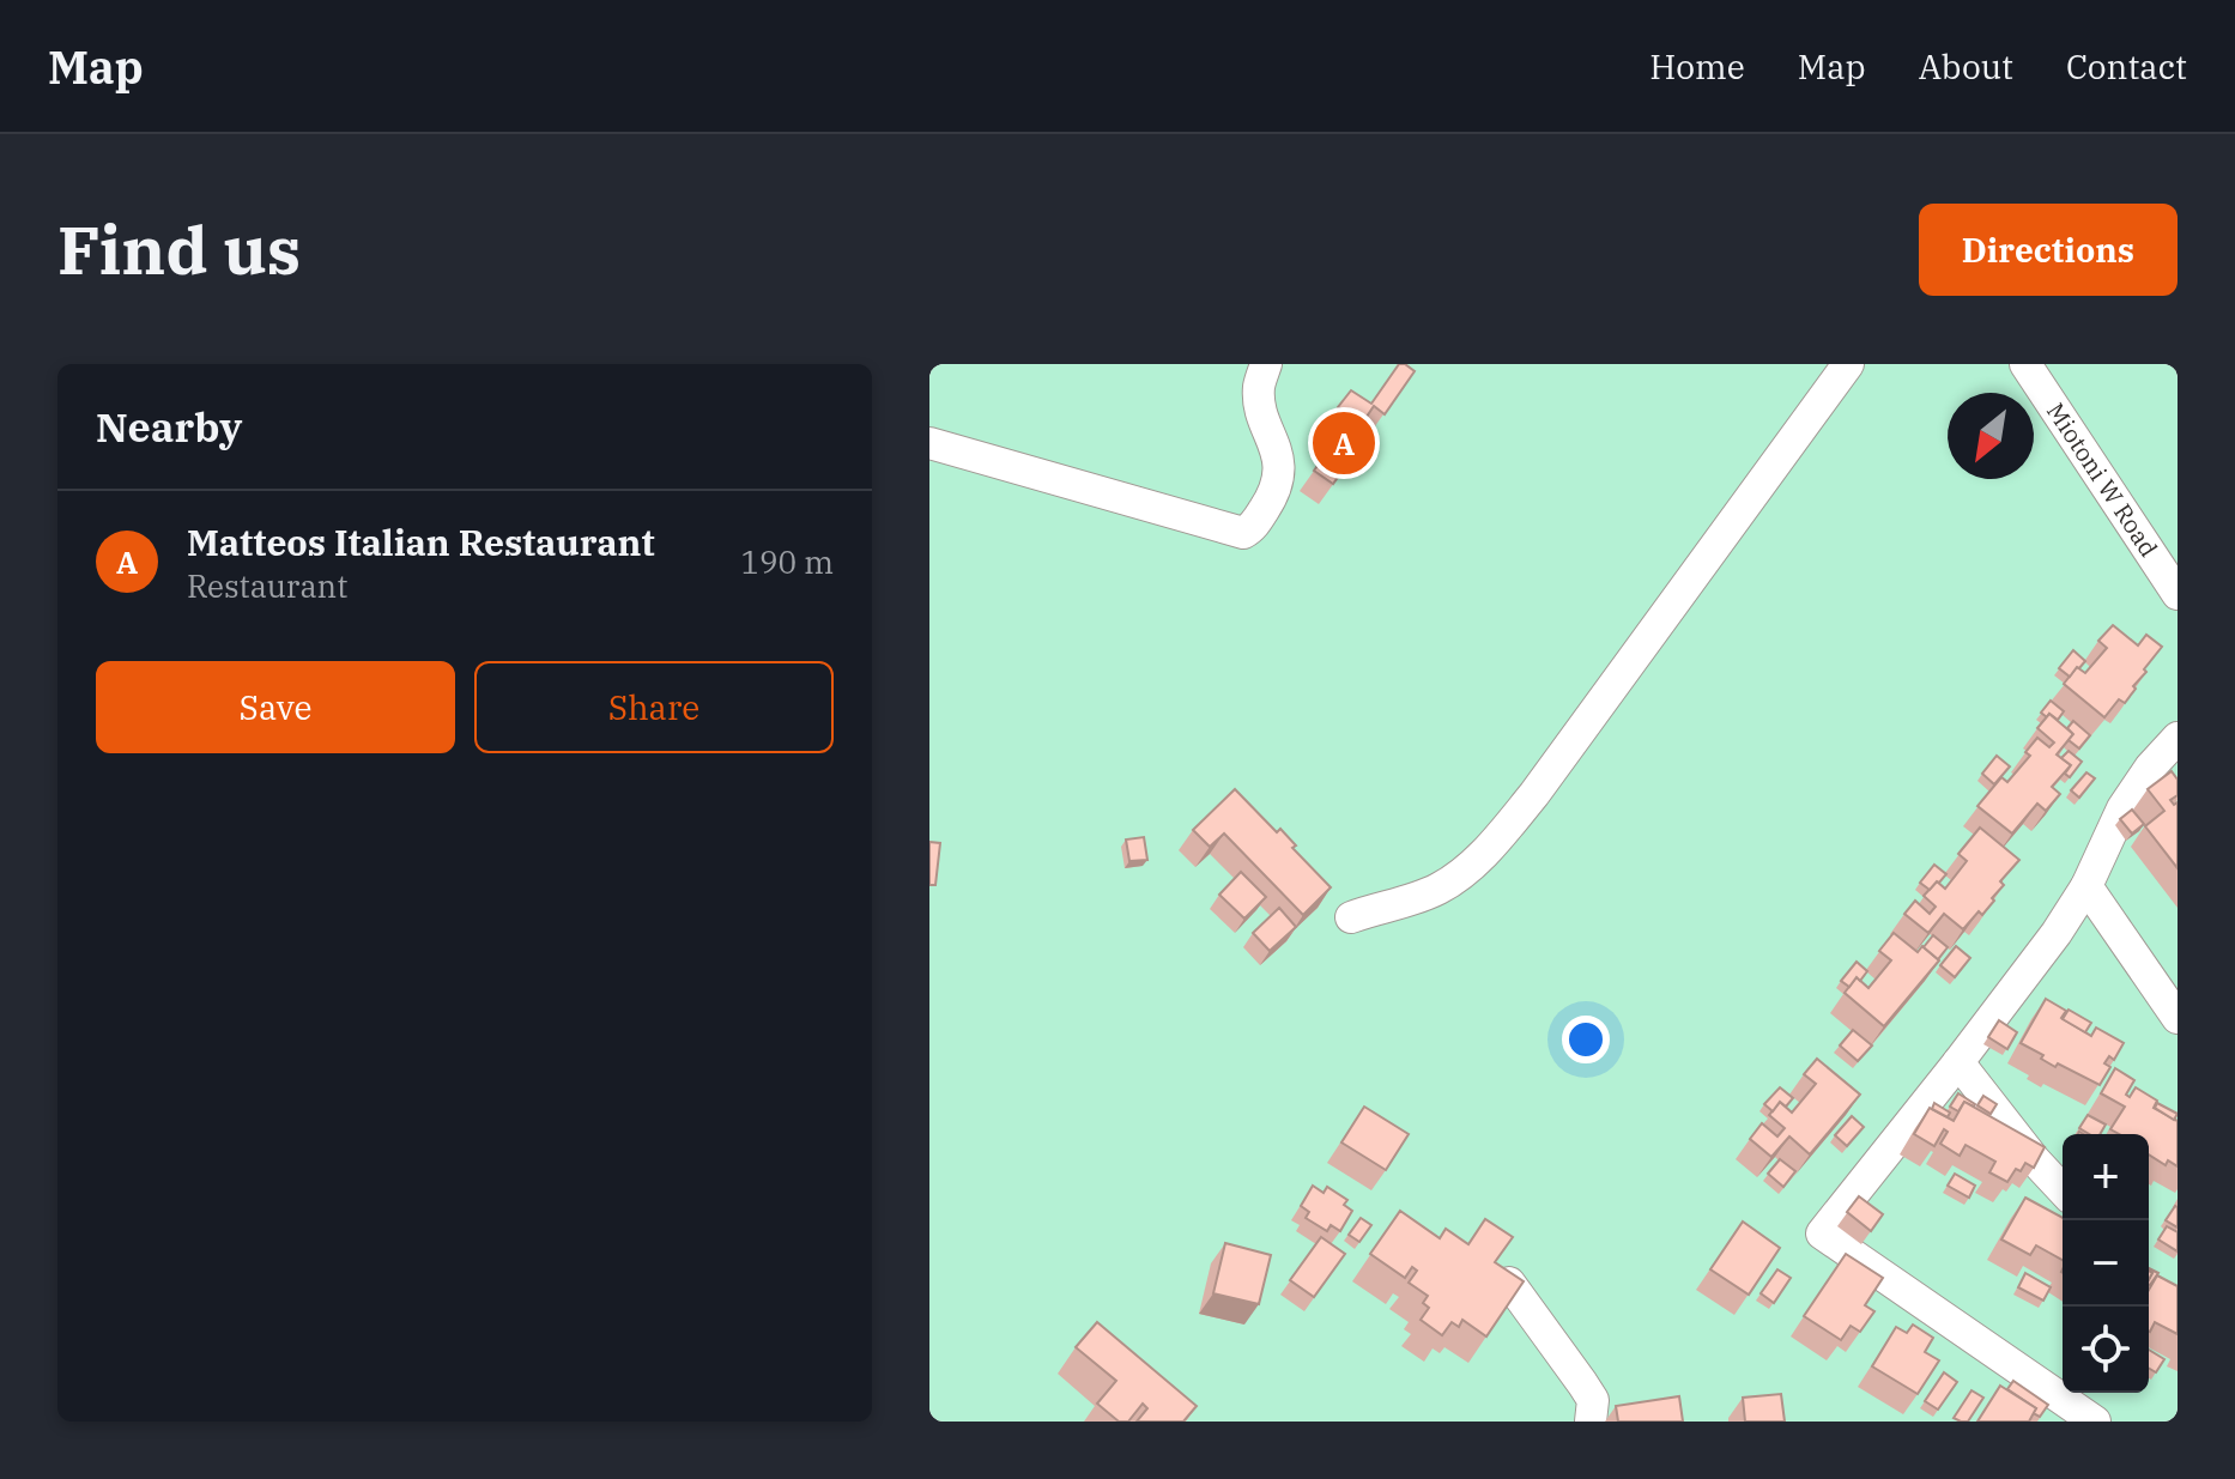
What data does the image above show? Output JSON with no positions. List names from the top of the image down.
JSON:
{
  "streets": {
    "street": ["Miotoni W Road"]
  },
  "north": "bottom left",
  "page": {
    "header": "Map",
    "nav": [
      "Home",
      "Map",
      "About",
      "Contact"
    ],
    "buttons": [
      "Directions",
      ["Save", "Share"]
    ],
    "title": "Find us",
    "heading": "Nearby",
    "pins": "A",
    "list": [
      {
        "mark": "A",
        "name": "Matteos Italian Restaurant",
        "note": "Restaurant",
        "value": "190 m"
      }
    ],
    "map_buttons": ["+", "−"]
  }
}
